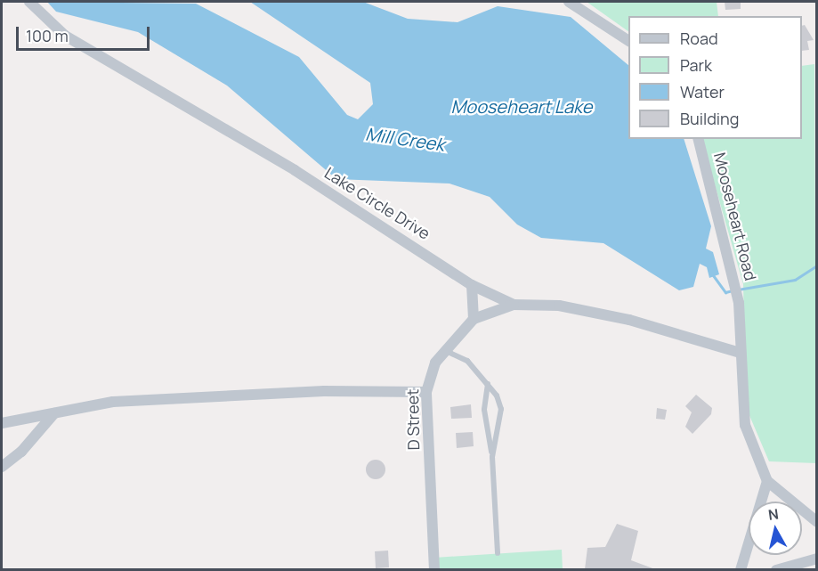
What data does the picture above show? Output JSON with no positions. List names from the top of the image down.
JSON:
{
  "streets": {
    "street": ["Lake Circle Drive", "Mooseheart Road", "D Street"]
  },
  "crossings": [
    ["Lake Circle Drive", "Mooseheart Road"]
  ],
  "water": ["Mooseheart Lake", "Mill Creek"],
  "legend": [
    "Road",
    "Park",
    "Water",
    "Building"
  ],
  "scale_bar": "100 m",
  "north": "top"
}
